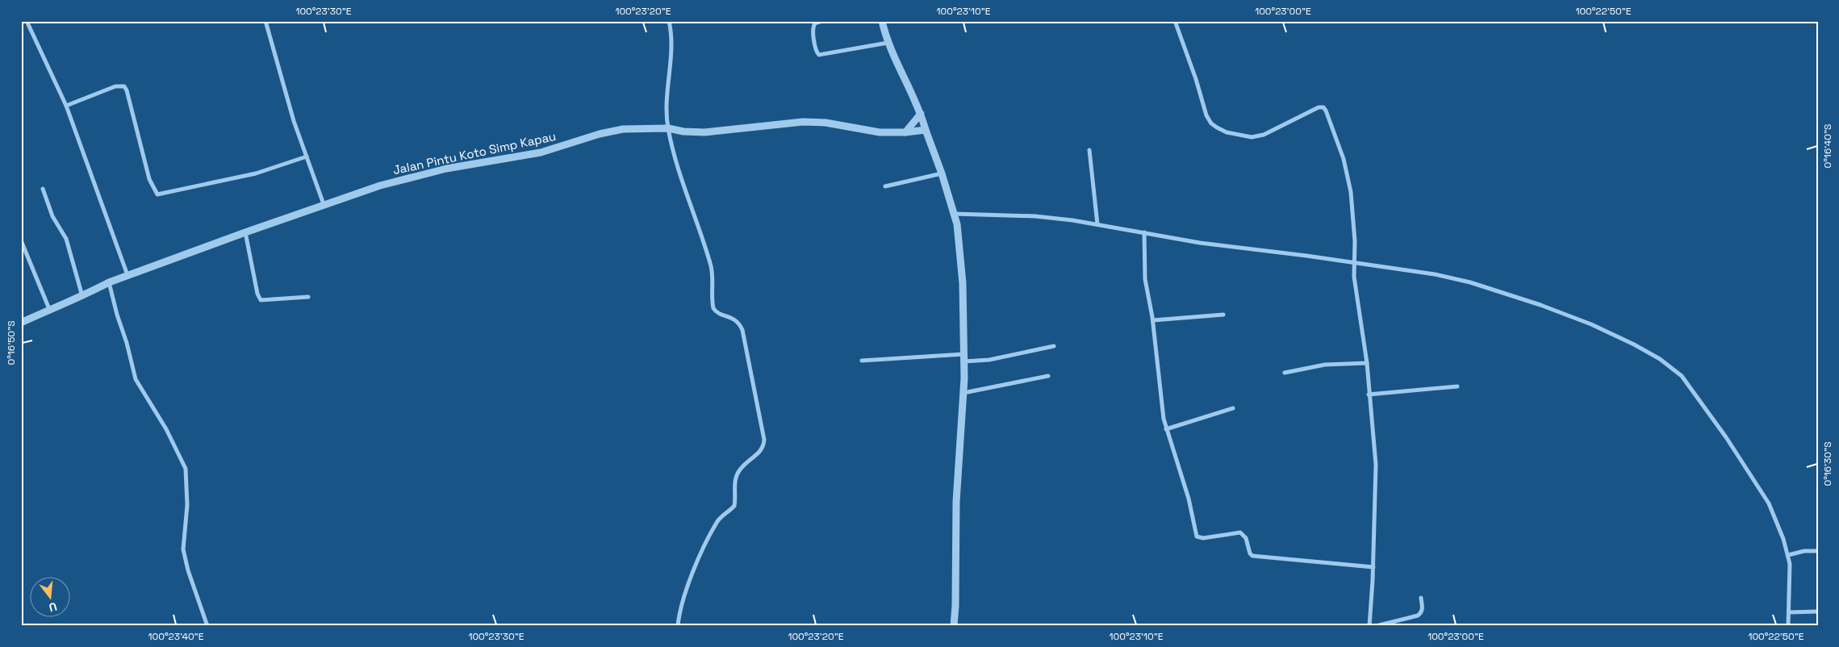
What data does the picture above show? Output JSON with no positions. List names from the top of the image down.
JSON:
{
  "streets": {
    "street": ["Jalan Pintu Koto Simp Kapau"]
  },
  "north": "bottom",
  "coordinates": [
    "100°23'30\"E",
    "100°23'20\"E",
    "100°23'10\"E",
    "100°23'00\"E",
    "100°22'50\"E",
    "0°16'40\"S",
    "0°16'50\"S",
    "0°16'30\"S",
    "100°23'40\"E"
  ]
}
